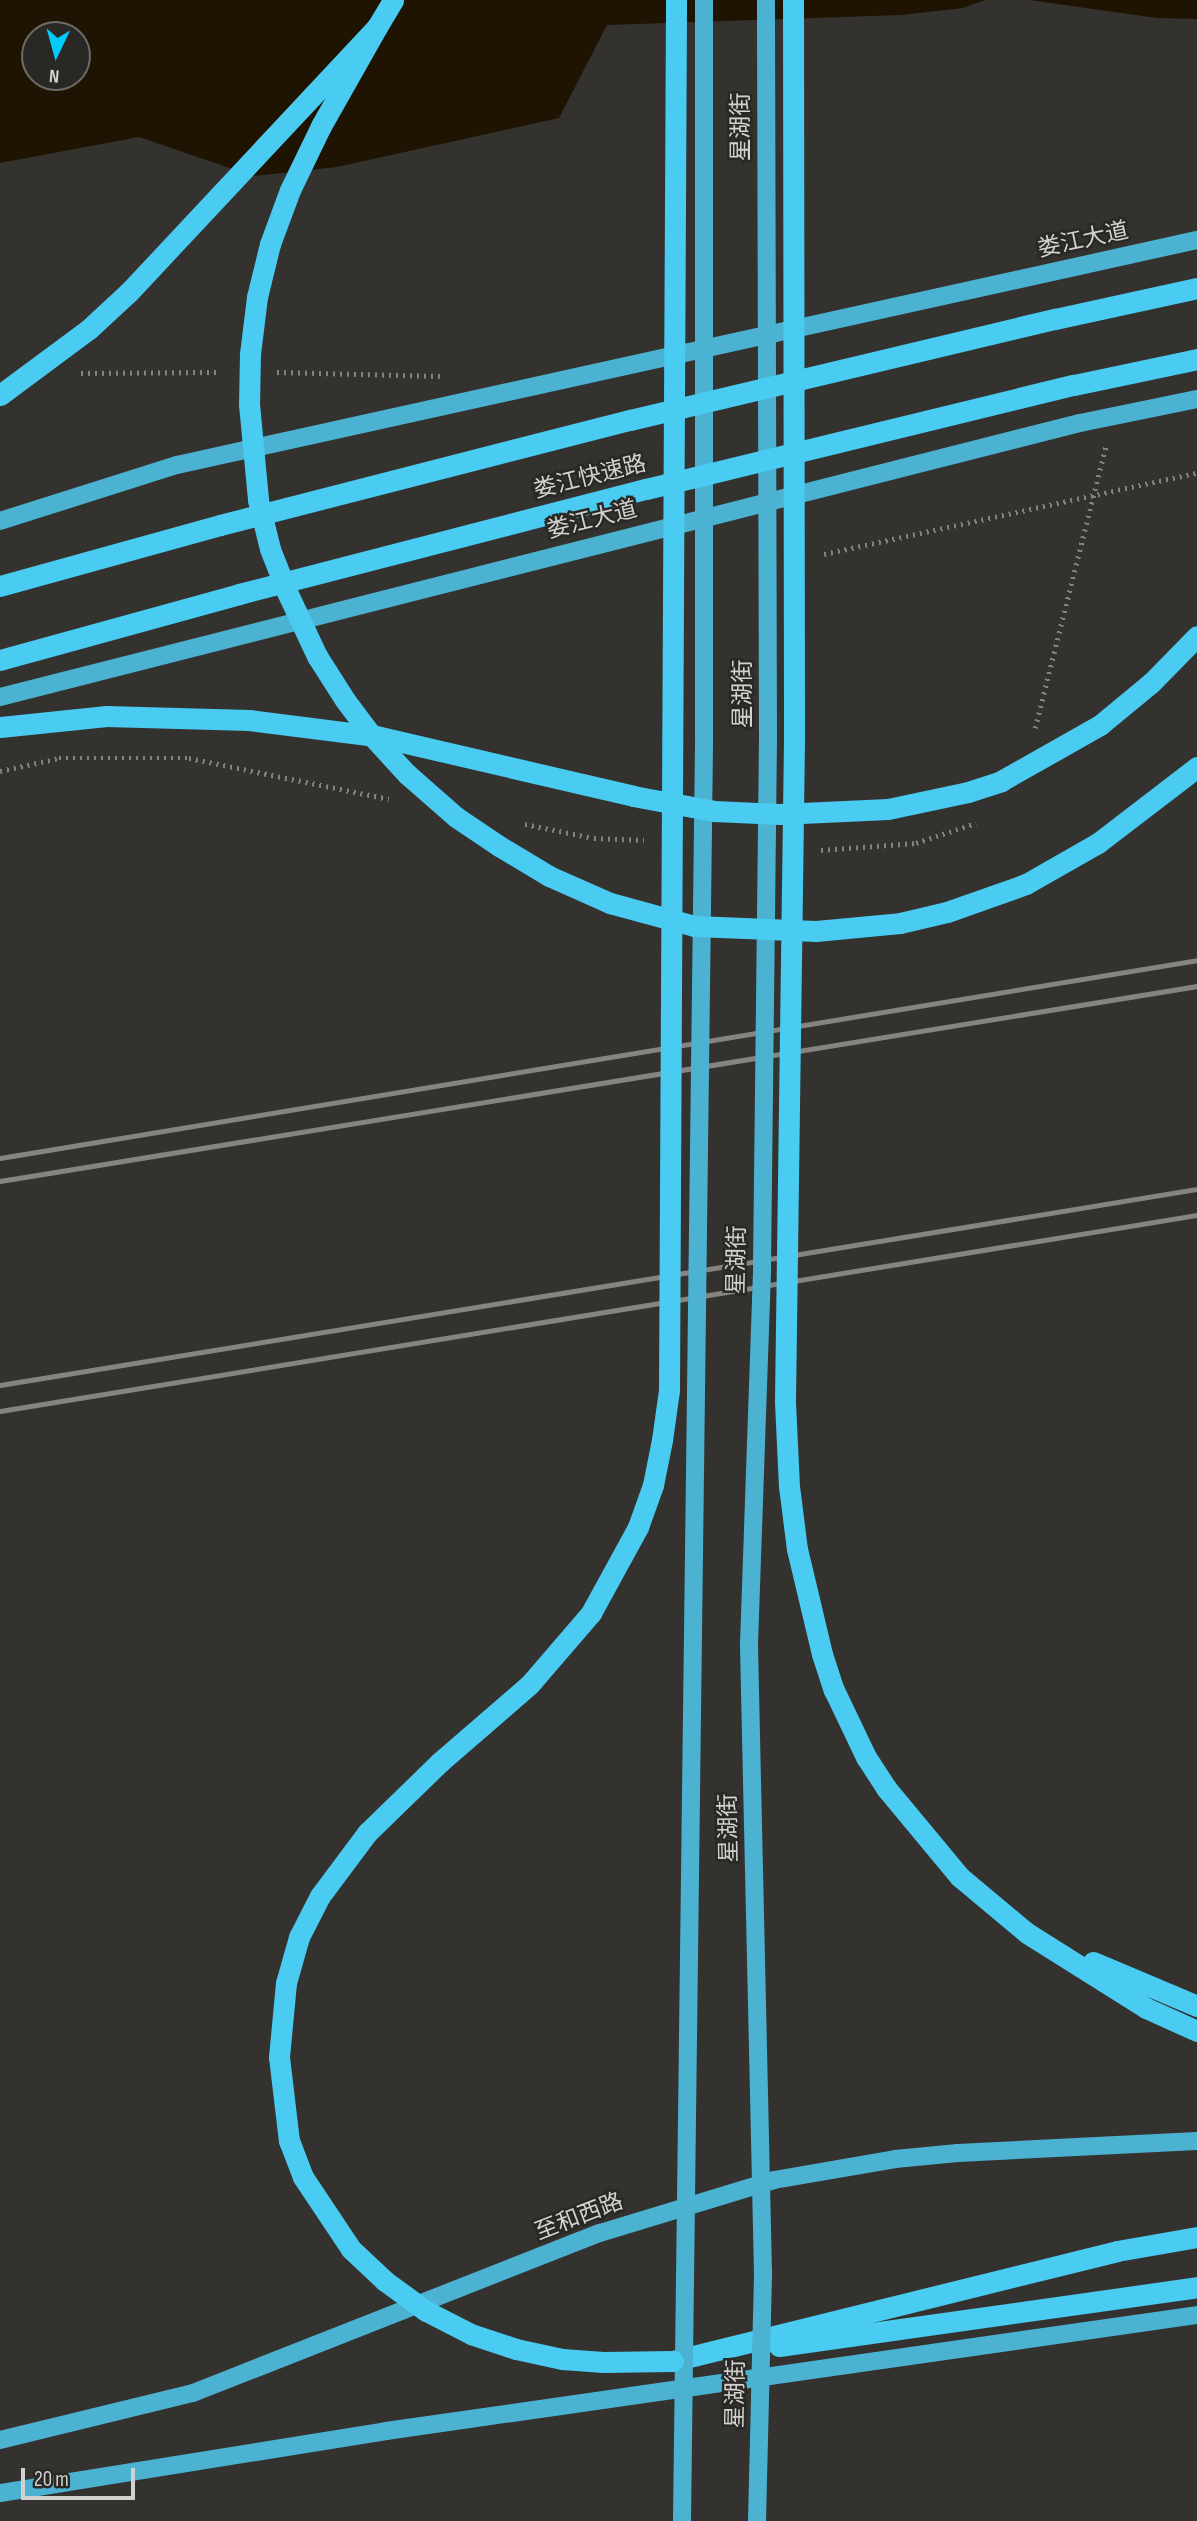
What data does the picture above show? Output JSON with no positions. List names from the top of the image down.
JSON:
{
  "streets": {
    "highway": ["娄江快速路"],
    "main road": ["星湖街", "娄江大道", "至和西路"]
  },
  "scale_bar": "20 m",
  "north": "bottom"
}
